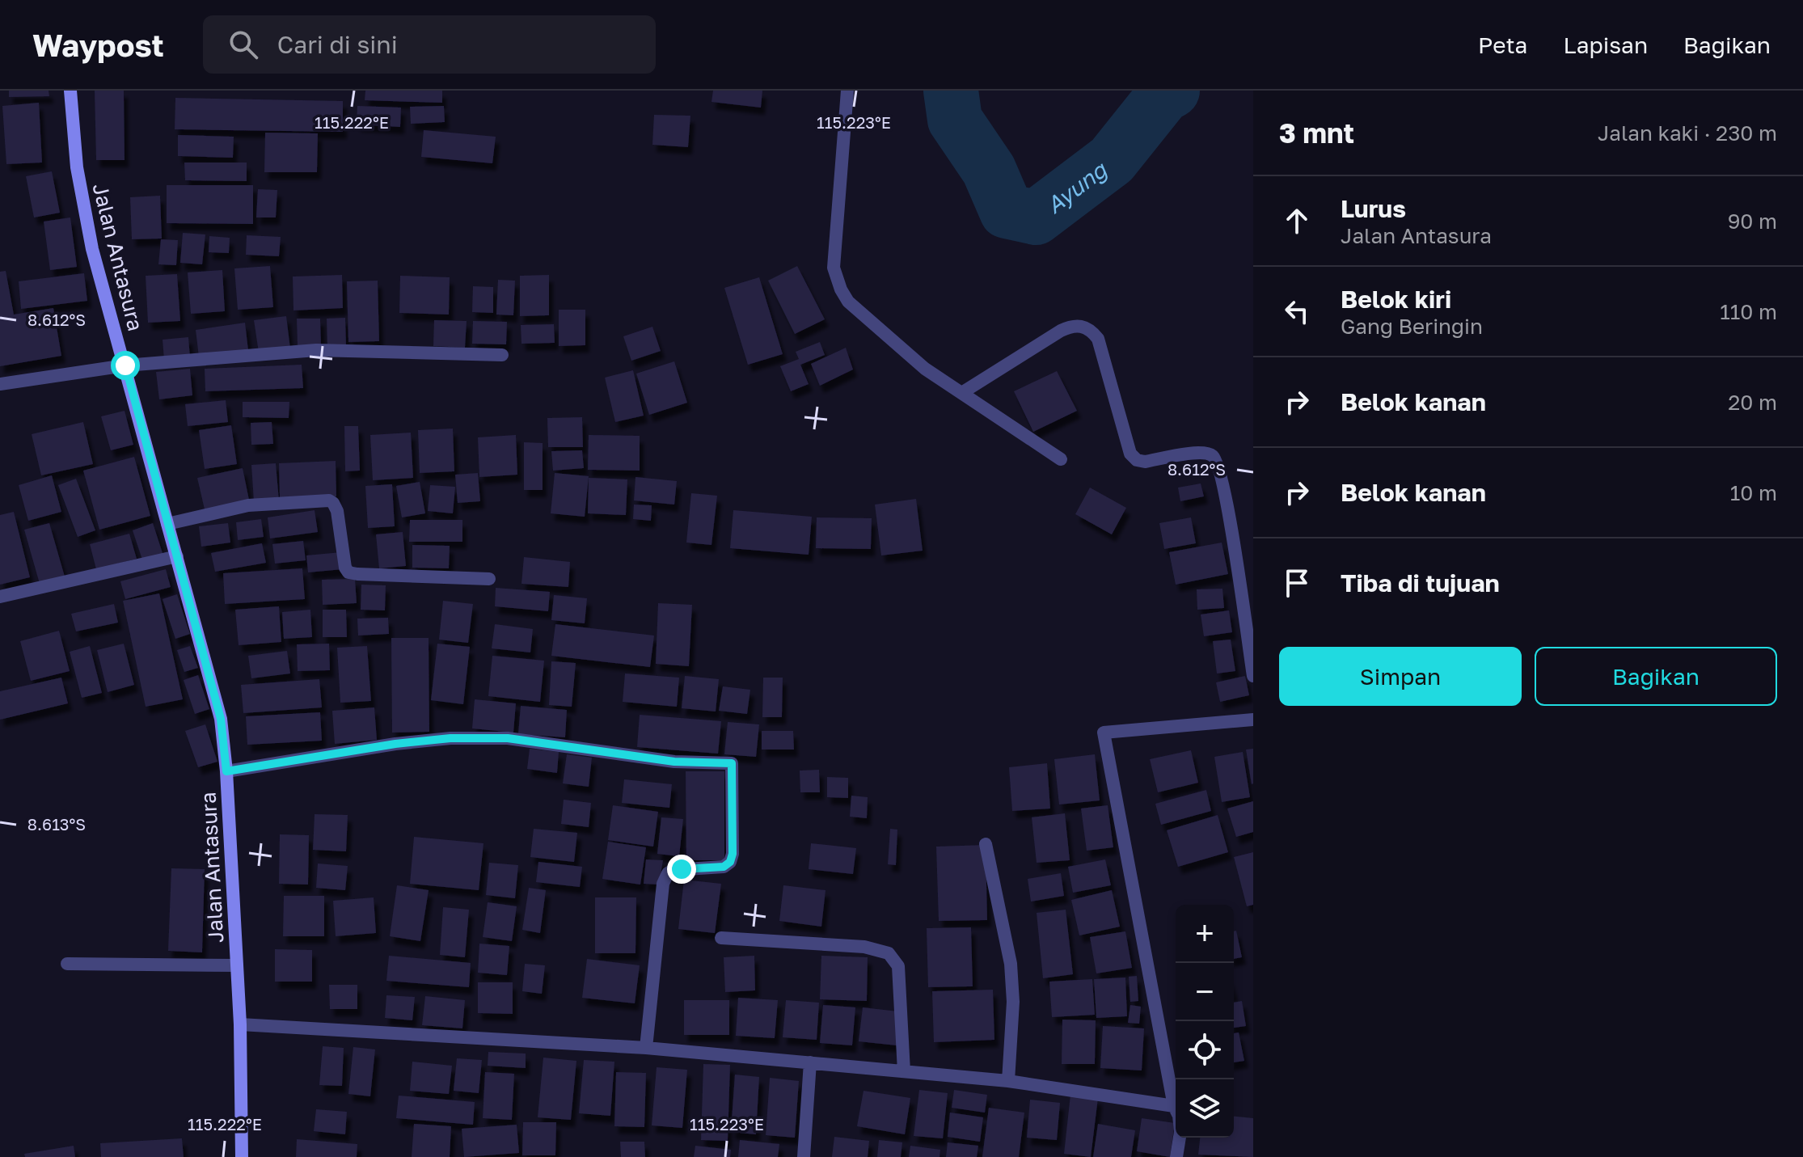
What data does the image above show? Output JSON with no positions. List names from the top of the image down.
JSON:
{
  "streets": {
    "main road": ["Jalan Antasura"]
  },
  "water": ["Ayung"],
  "page": {
    "header": "Waypost",
    "search": "Cari di sini",
    "nav": ["Peta", "Lapisan", "Bagikan"],
    "heading": ["3 mnt", "Jalan kaki · 230 m"],
    "list": [
      ["Lurus", "Jalan Antasura", "90 m"],
      ["Belok kiri", "Gang Beringin", "110 m"],
      ["Belok kanan", "20 m"],
      ["Belok kanan", "10 m"],
      "Tiba di tujuan"
    ],
    "buttons": ["Simpan", "Bagikan"],
    "map_buttons": ["+", "−"]
  },
  "coordinates": [
    "115.222°E",
    "115.223°E",
    "8.612°S",
    "8.613°S"
  ]
}
